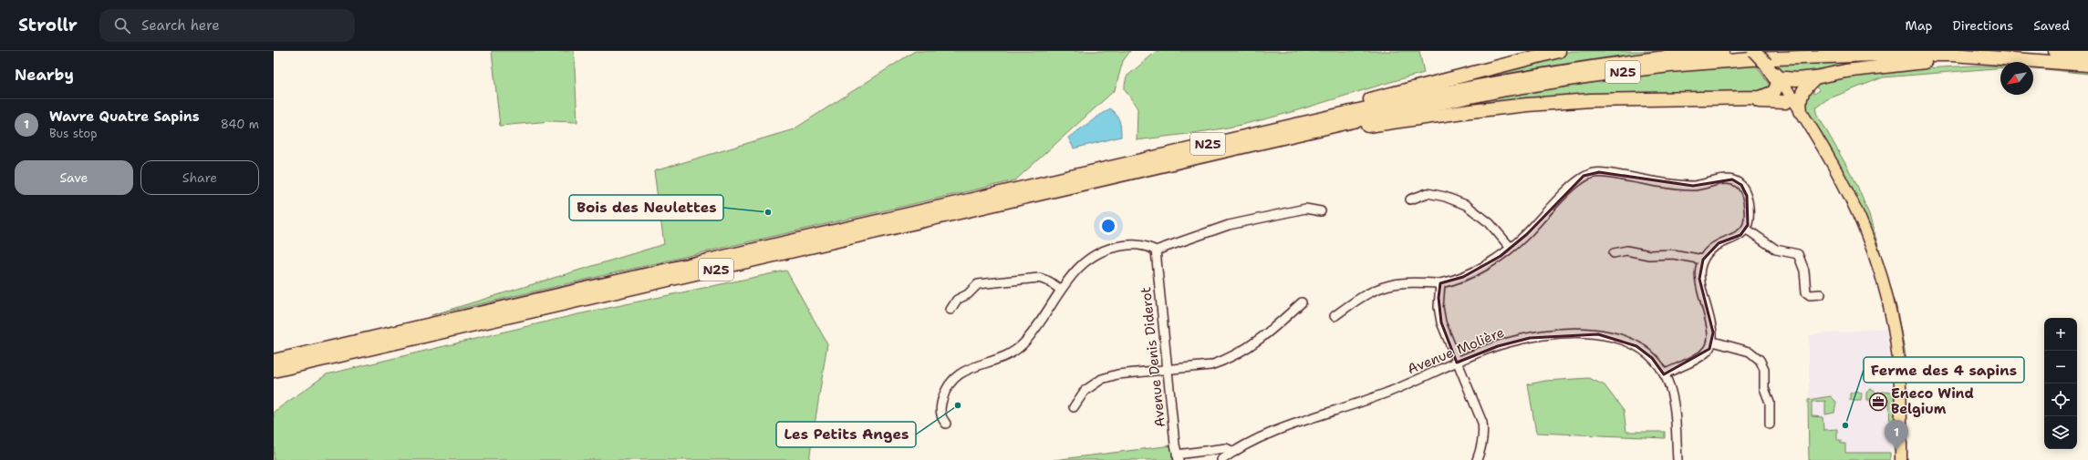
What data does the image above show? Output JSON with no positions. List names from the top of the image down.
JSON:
{
  "streets": {
    "highway": ["N25"],
    "street": ["Avenue Molière", "Avenue Denis Diderot"]
  },
  "places": {
    "other": ["Bois des Neulettes", "Les Petits Anges", "Ferme des 4 sapins"],
    "office": ["Eneco Wind Belgium"]
  },
  "north": "bottom left",
  "page": {
    "header": "Strollr",
    "search": "Search here",
    "nav": ["Map", "Directions", "Saved"],
    "heading": "Nearby",
    "list": [
      {
        "mark": "1",
        "name": "Wavre Quatre Sapins",
        "note": "Bus stop",
        "value": "840 m"
      }
    ],
    "buttons": ["Save", "Share"],
    "map_buttons": ["+", "−"],
    "pins": "1"
  }
}
